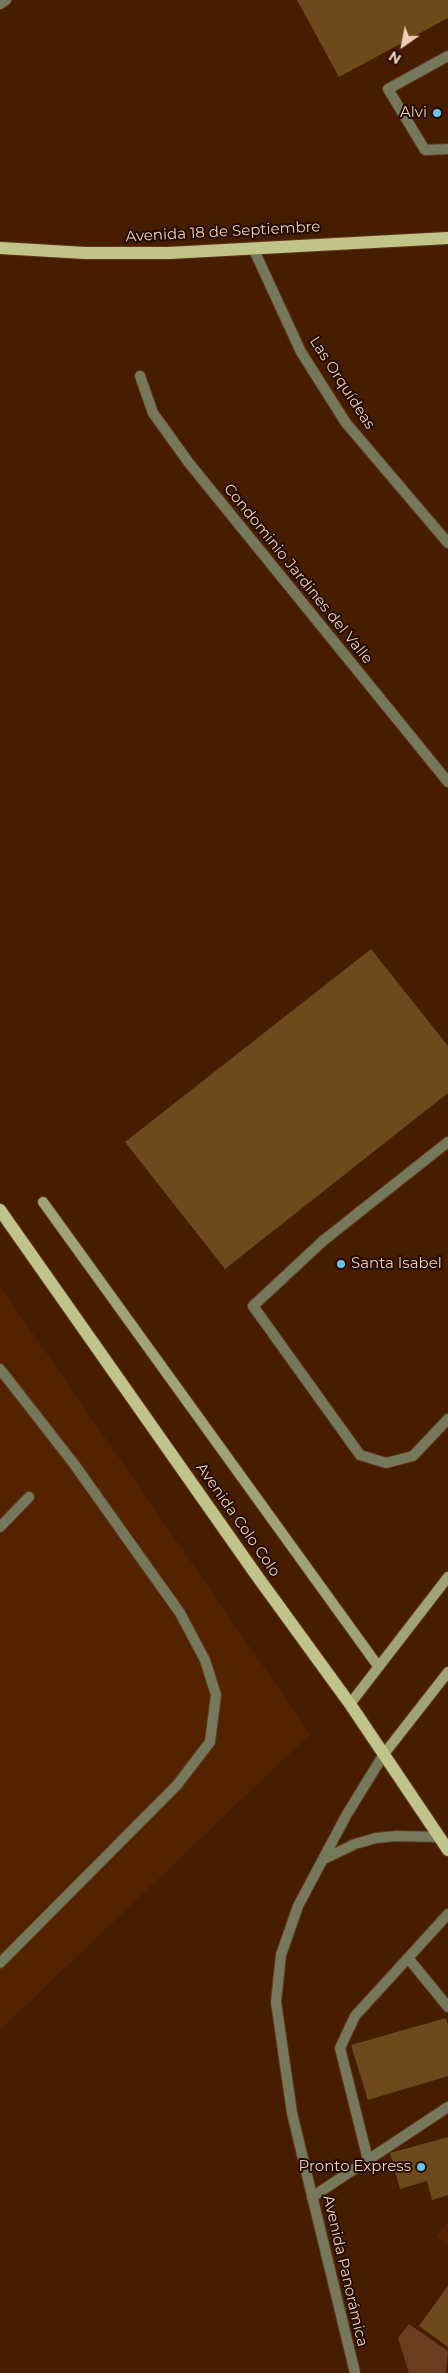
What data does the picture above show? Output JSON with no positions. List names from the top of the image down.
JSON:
{
  "streets": {
    "main road": ["Avenida 18 de Septiembre", "Avenida Colo Colo"],
    "street": ["Las Orquídeas", "Condominio Jardines del Valle", "Avenida Panorámica"]
  },
  "crossings": [
    ["Avenida 18 de Septiembre", "Las Orquídeas"],
    ["Avenida Colo Colo", "Avenida Panorámica"]
  ],
  "places": ["Alvi", "Santa Isabel", "Pronto Express"],
  "north": "bottom left"
}
